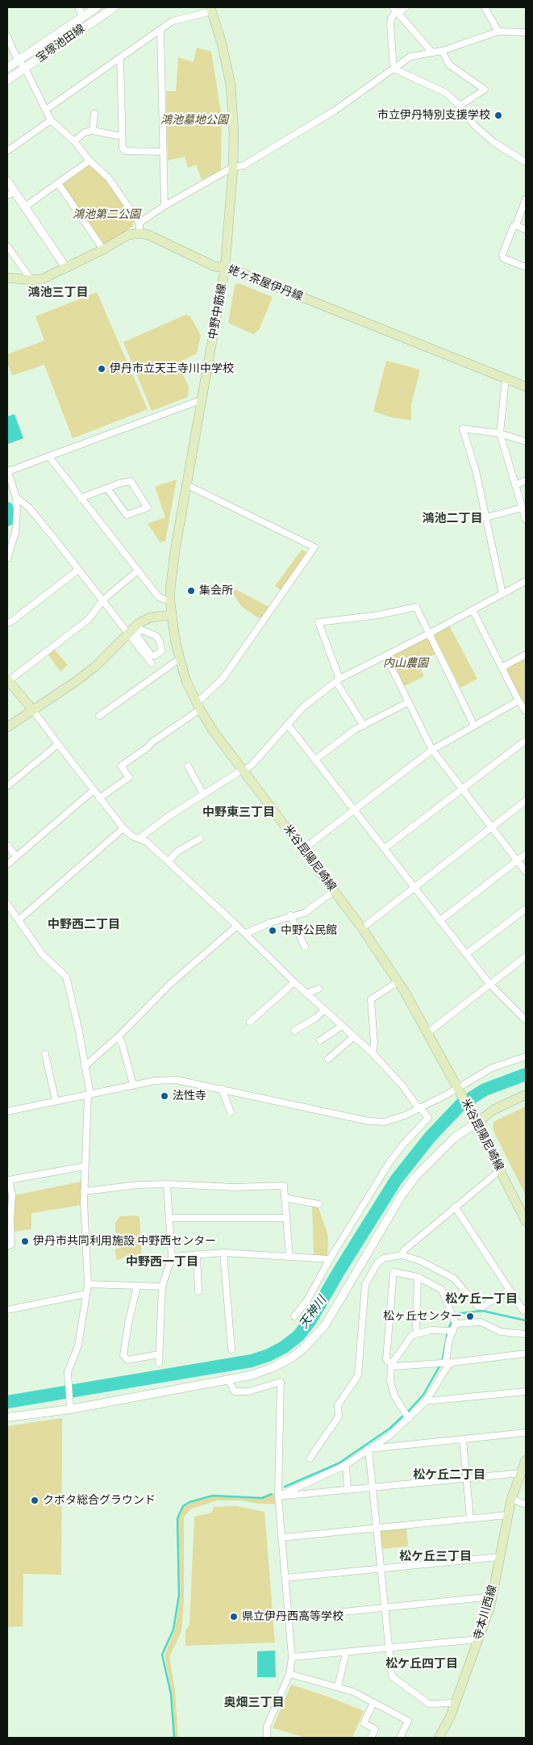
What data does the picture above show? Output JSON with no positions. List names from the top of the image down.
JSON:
{
  "streets": {
    "main road": [
      "姥ヶ茶屋伊丹線",
      "中野中筋線",
      "米谷昆陽尼崎線",
      "寺本川西線"
    ],
    "street": ["宝塚池田線"]
  },
  "crossings": [
    ["姥ヶ茶屋伊丹線", "中野中筋線"],
    ["中野中筋線", "米谷昆陽尼崎線"]
  ],
  "districts": [
    "鴻池三丁目",
    "鴻池二丁目",
    "中野東三丁目",
    "中野西二丁目",
    "中野西一丁目",
    "松ケ丘一丁目",
    "松ケ丘二丁目",
    "松ケ丘三丁目",
    "松ケ丘四丁目",
    "奥畑三丁目"
  ],
  "water": ["天神川"],
  "parks": ["鴻池墓地公園", "鴻池第二公園", "内山農園"],
  "places": [
    "市立伊丹特別支援学校",
    "伊丹市立天王寺川中学校",
    "集会所",
    "中野公民館",
    "法性寺",
    "伊丹市共同利用施設 中野西センター",
    "松ヶ丘センター",
    "クボタ総合グラウンド",
    "県立伊丹西高等学校"
  ]
}
